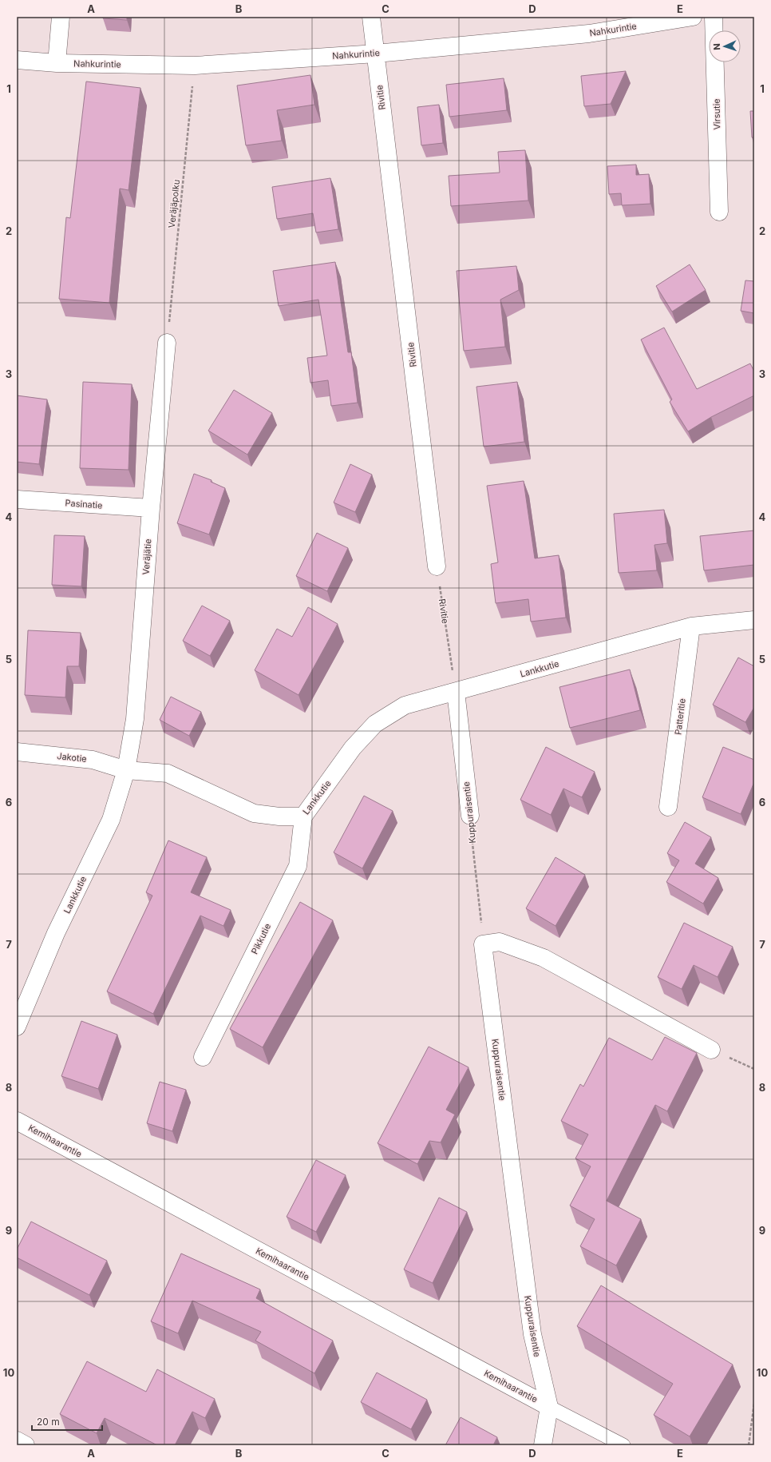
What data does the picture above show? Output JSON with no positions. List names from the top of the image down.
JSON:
{
  "streets": {
    "street": [
      "Nahkurintie",
      "Rivitie",
      "Virsutie",
      "Pasinatie",
      "Veräjätie",
      "Lankkutie",
      "Patteritie",
      "Jakotie",
      "Kuppuraisentie",
      "Pikkutie",
      "Kemihaarantie"
    ],
    "path": ["Veräjäpolku"]
  },
  "crossings": [
    ["Nahkurintie", "Rivitie"],
    ["Nahkurintie", "Veräjäpolku"],
    ["Rivitie", "Lankkutie"],
    ["Rivitie", "Kuppuraisentie"],
    ["Veräjäpolku", "Veräjätie"],
    ["Pasinatie", "Veräjätie"],
    ["Veräjätie", "Lankkutie"],
    ["Veräjätie", "Jakotie"],
    ["Lankkutie", "Patteritie"],
    ["Lankkutie", "Jakotie"],
    ["Lankkutie", "Kuppuraisentie"],
    ["Lankkutie", "Pikkutie"],
    ["Kuppuraisentie", "Kemihaarantie"]
  ],
  "scale_bar": "20 m",
  "north": "left",
  "grid": {
    "columns": [
      "A",
      "B",
      "C",
      "D",
      "E"
    ],
    "rows": [
      "1",
      "2",
      "3",
      "4",
      "5",
      "6",
      "7",
      "8",
      "9",
      "10"
    ]
  }
}
